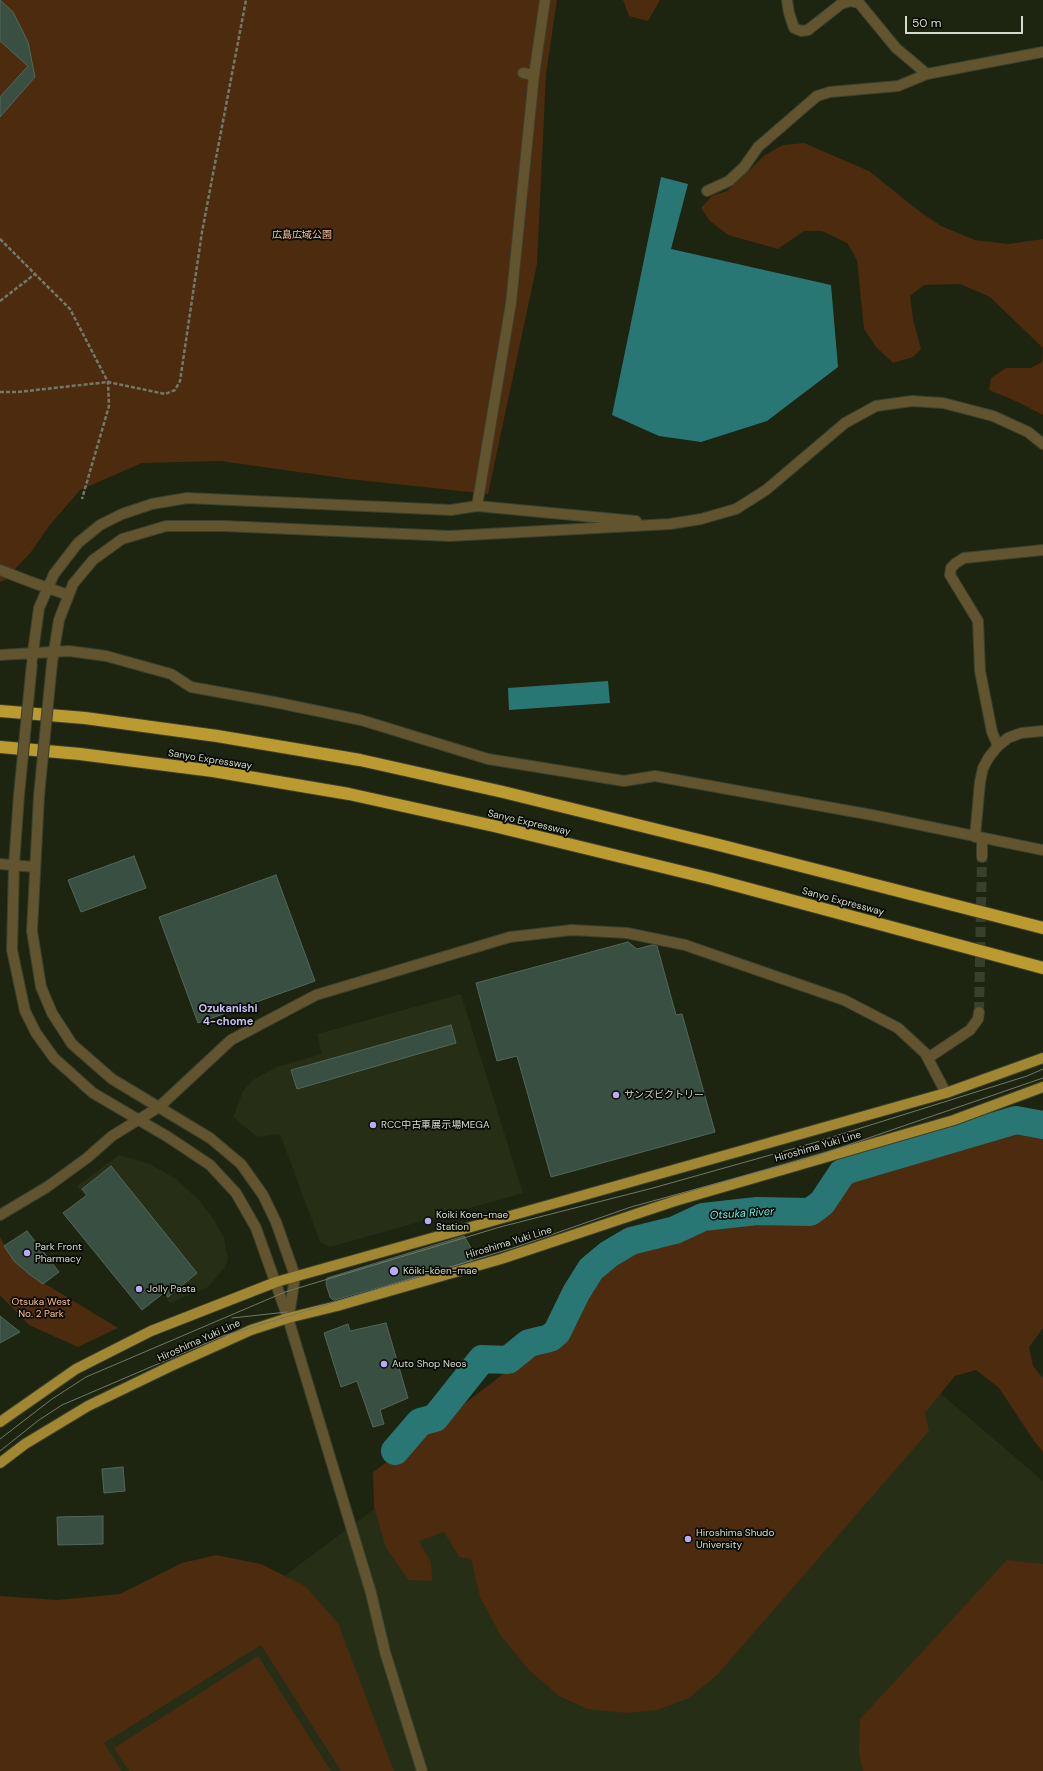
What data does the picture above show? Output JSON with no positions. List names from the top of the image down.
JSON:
{
  "streets": {
    "highway": ["Sanyo Expressway"],
    "main road": ["Hiroshima Yuki Line"]
  },
  "districts": ["Ozukanishi 4-chome"],
  "water": ["Otsuka River"],
  "parks": ["広島広域公園", "Otsuka West No. 2 Park"],
  "places": [
    "サンズビクトリー",
    "RCC中古車展示場MEGA",
    "Koiki Koen-mae Station",
    "Park Front Pharmacy",
    "Kōiki-kōen-mae",
    "Jolly Pasta",
    "Auto Shop Neos",
    "Hiroshima Shudo University"
  ],
  "scale_bar": "50 m"
}
